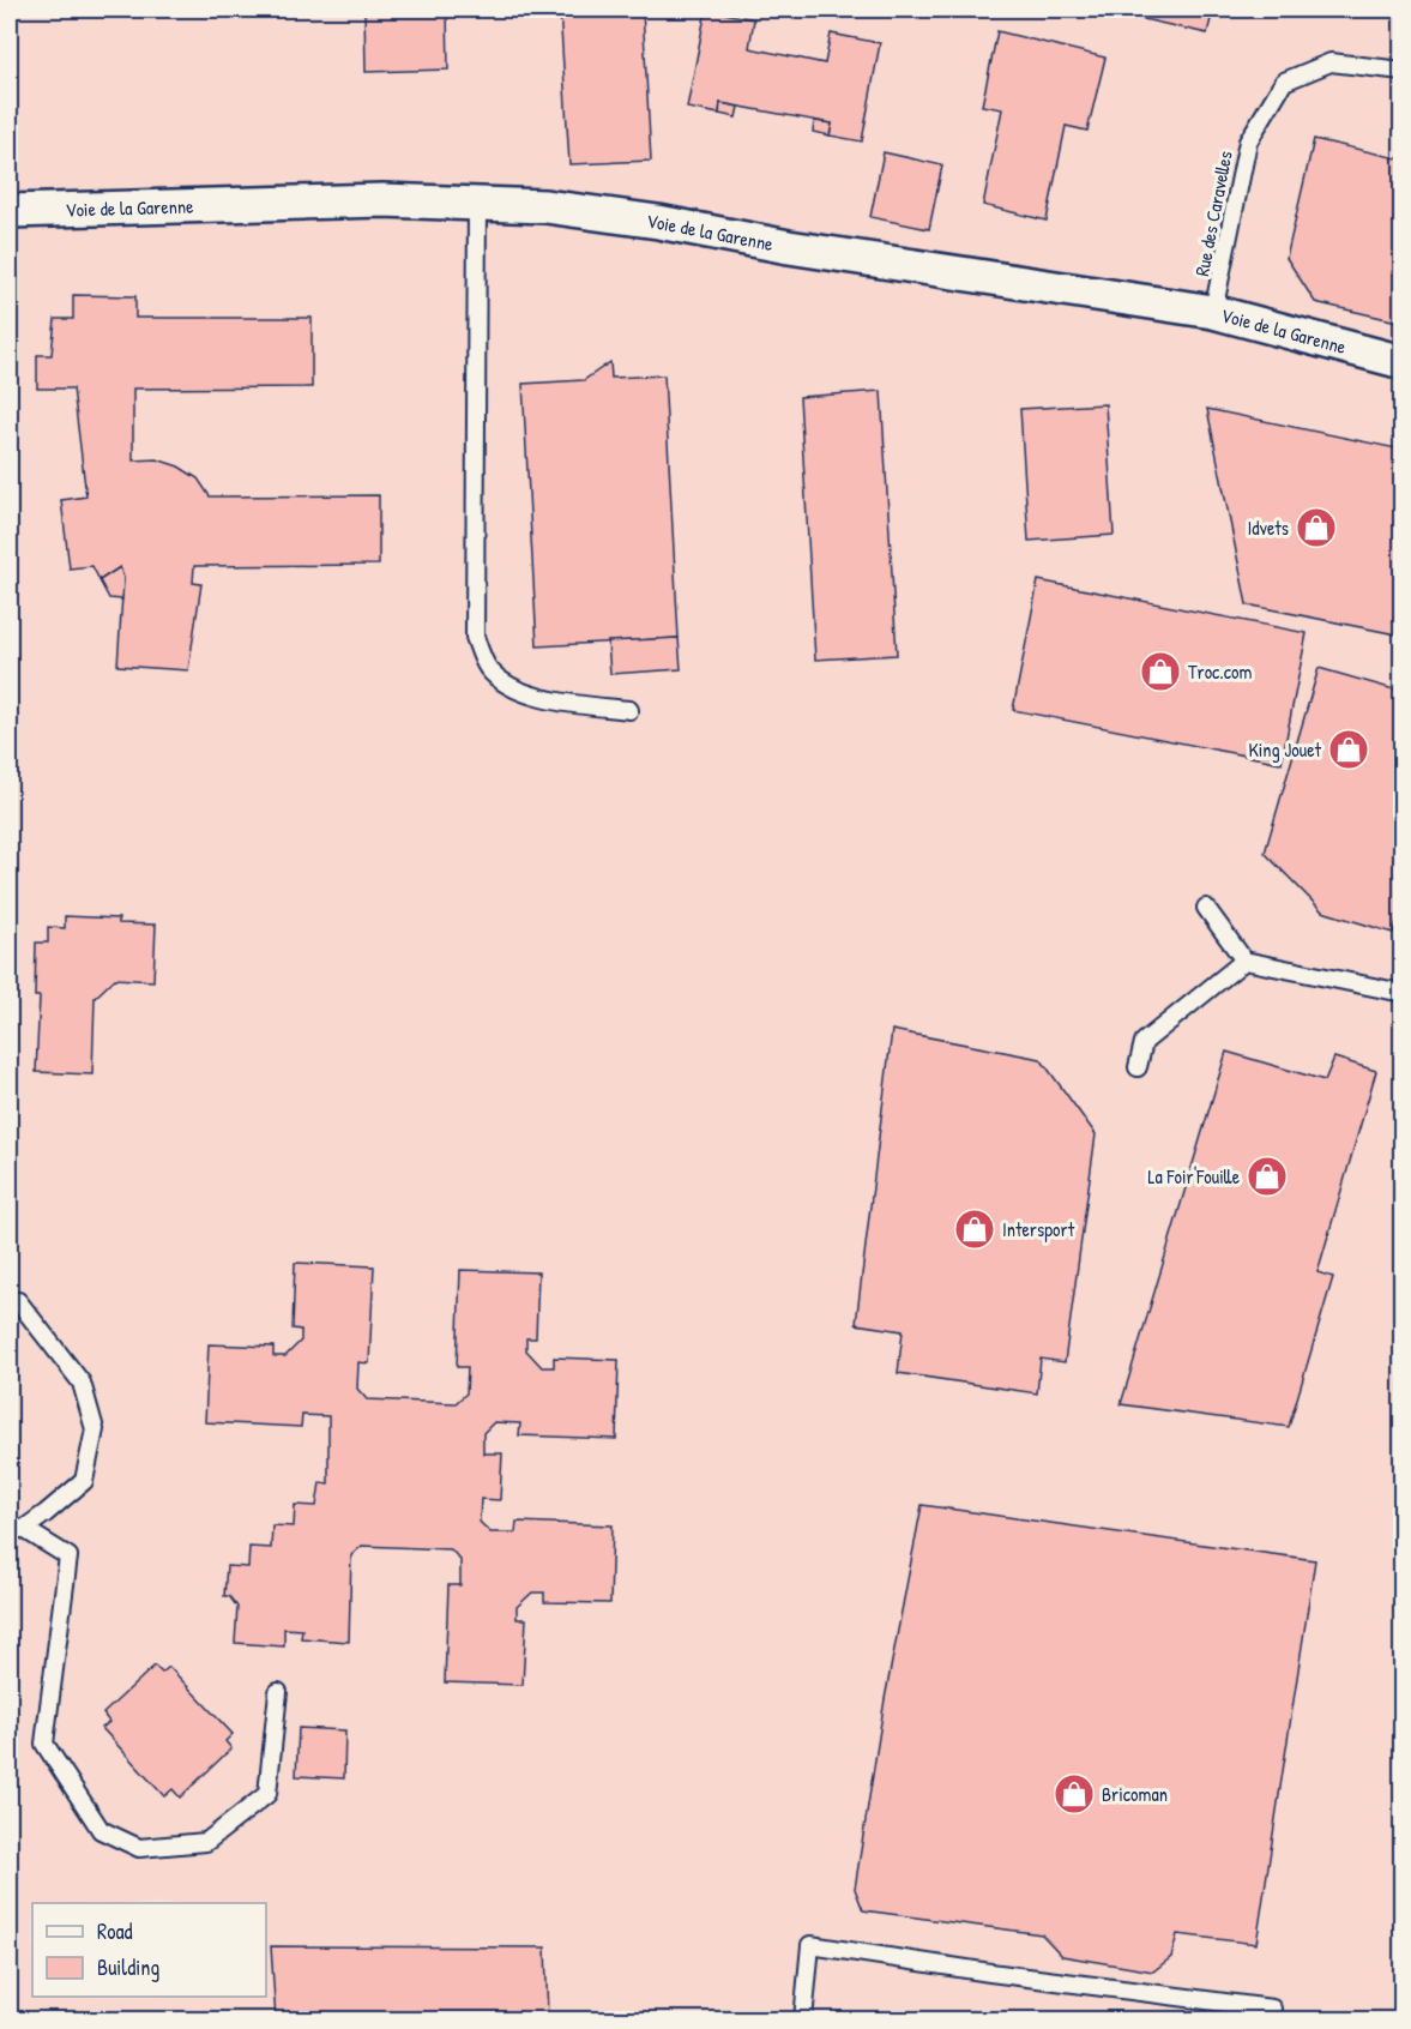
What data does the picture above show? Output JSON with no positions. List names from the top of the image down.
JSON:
{
  "streets": {
    "street": ["Voie de la Garenne"],
    "lane": ["Rue des Caravelles"]
  },
  "crossings": [
    ["Voie de la Garenne", "Rue des Caravelles"]
  ],
  "places": {
    "shop": [
      "Idvets",
      "Troc.com",
      "King Jouet",
      "La Foir'Fouille",
      "Intersport",
      "Bricoman"
    ]
  },
  "legend": ["Road", "Building"]
}
